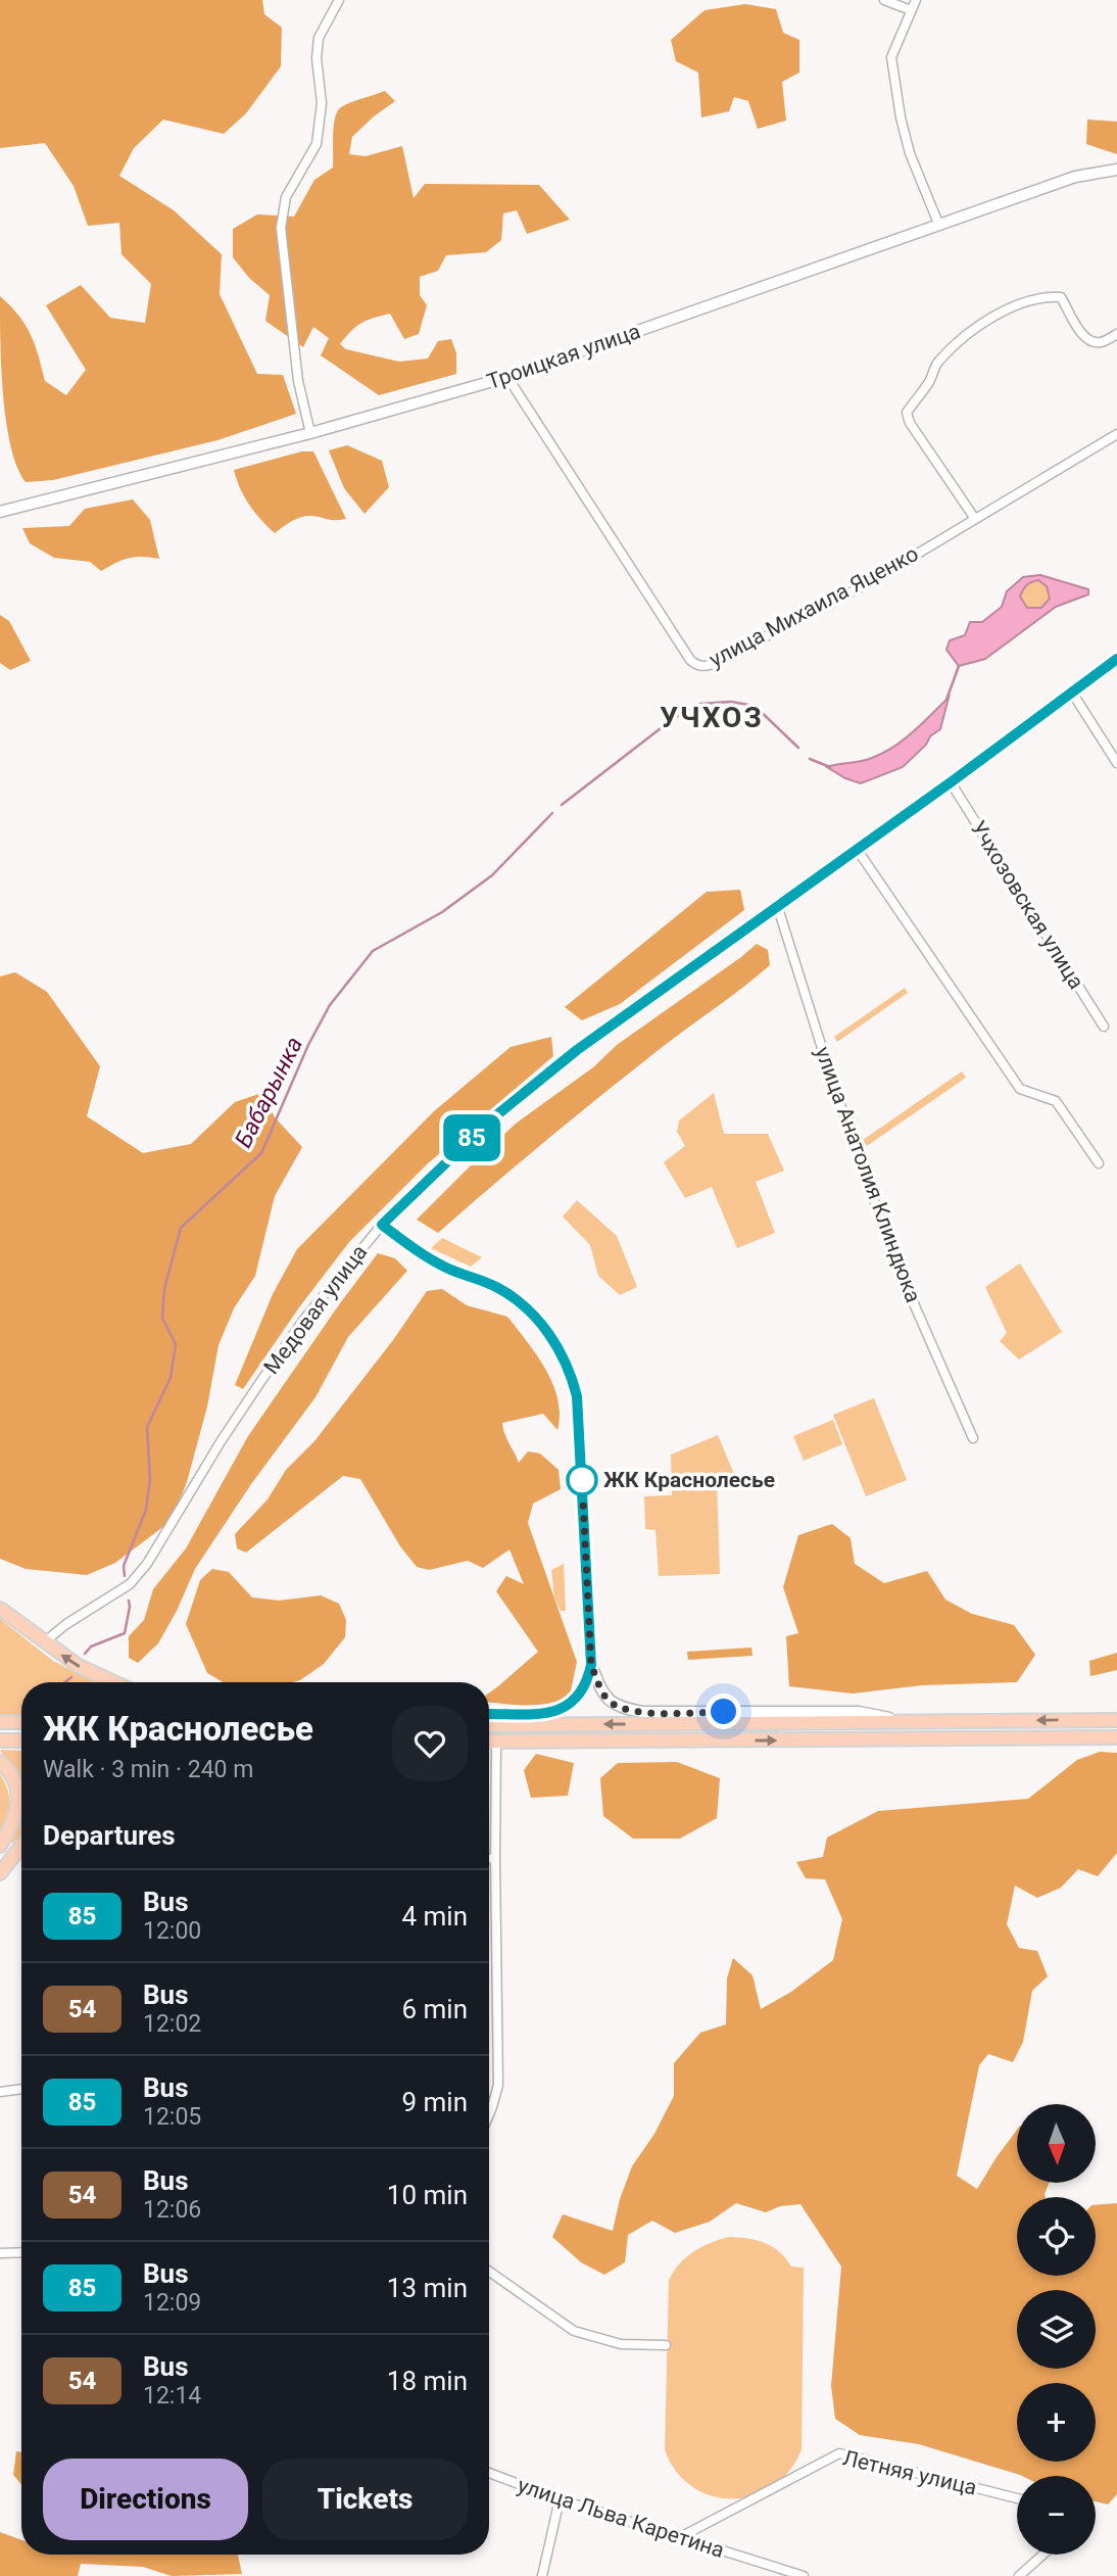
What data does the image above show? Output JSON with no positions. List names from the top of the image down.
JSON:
{
  "streets": {
    "street": [
      "Троицкая улица",
      "улица Михаила Яценко",
      "Учхозовская улица",
      "улица Анатолия Клиндюка",
      "Медовая улица",
      "Летняя улица",
      "улица Льва Каретина"
    ]
  },
  "crossings": [
    ["Троицкая улица", "улица Михаила Яценко"],
    ["Учхозовская улица", "Медовая улица"],
    ["улица Анатолия Клиндюка", "Медовая улица"],
    ["Летняя улица", "улица Льва Каретина"]
  ],
  "districts": ["УЧХОЗ"],
  "water": ["Бабарынка"],
  "places": ["ЖК Краснолесье"],
  "lines": ["bus line 85"],
  "north": "bottom",
  "page": {
    "on_map": "85",
    "heading": [
      ["ЖК Краснолесье", "Walk · 3 min · 240 m"],
      "Departures"
    ],
    "list": [
      {
        "mark": "85",
        "name": "Bus",
        "note": "12:00",
        "value": "4 min"
      },
      {
        "mark": "54",
        "name": "Bus",
        "note": "12:02",
        "value": "6 min"
      },
      {
        "mark": "85",
        "name": "Bus",
        "note": "12:05",
        "value": "9 min"
      },
      {
        "mark": "54",
        "name": "Bus",
        "note": "12:06",
        "value": "10 min"
      },
      {
        "mark": "85",
        "name": "Bus",
        "note": "12:09",
        "value": "13 min"
      },
      {
        "mark": "54",
        "name": "Bus",
        "note": "12:14",
        "value": "18 min"
      }
    ],
    "map_buttons": ["+", "−"],
    "buttons": ["Directions", "Tickets"]
  }
}
